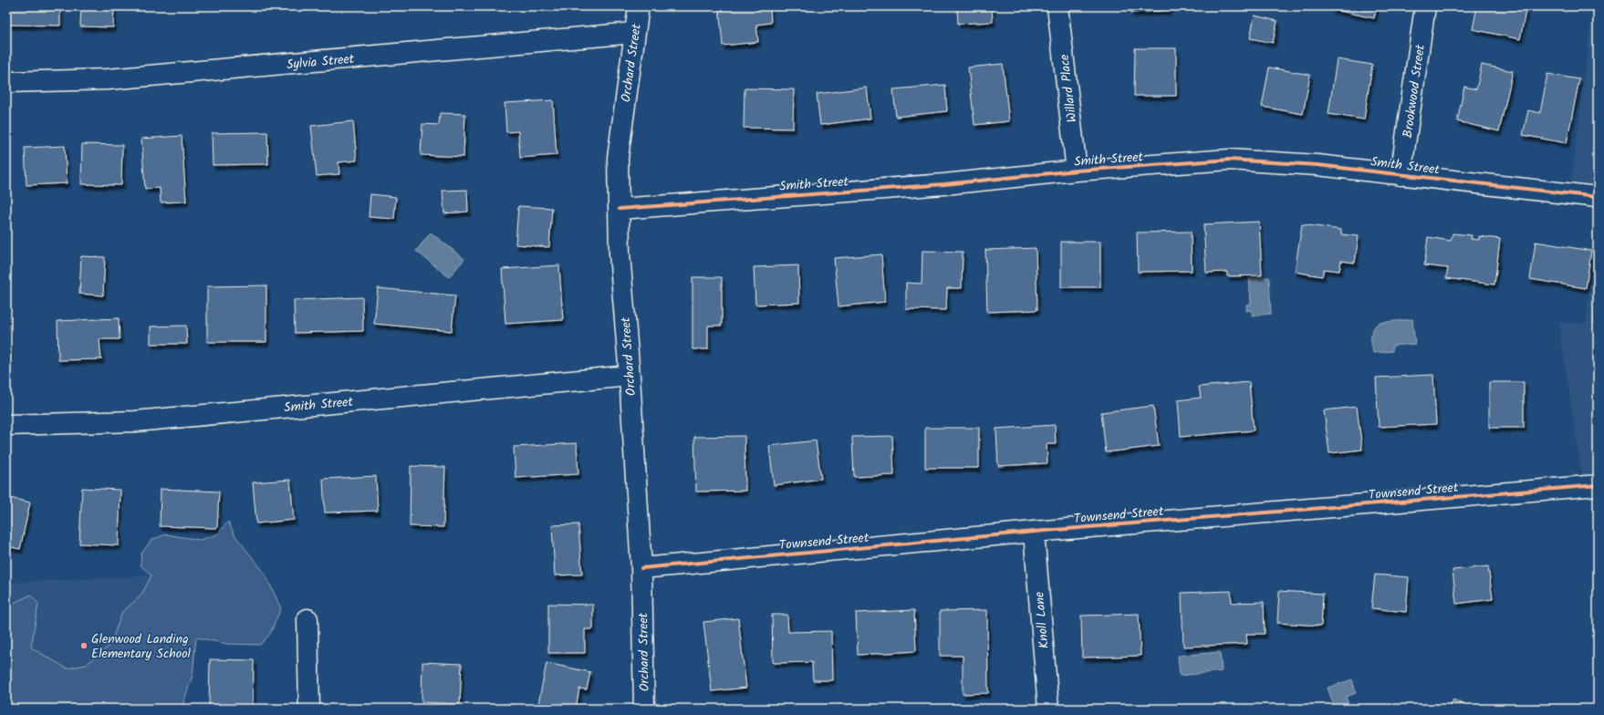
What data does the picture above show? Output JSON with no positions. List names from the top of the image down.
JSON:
{
  "streets": {
    "street": [
      "Sylvia Street",
      "Orchard Street",
      "Willard Place",
      "Brookwood Street",
      "Smith Street",
      "Townsend Street",
      "Knoll Lane"
    ]
  },
  "crossings": [
    ["Sylvia Street", "Orchard Street"],
    ["Orchard Street", "Smith Street"],
    ["Orchard Street", "Townsend Street"],
    ["Willard Place", "Smith Street"],
    ["Brookwood Street", "Smith Street"],
    ["Townsend Street", "Knoll Lane"]
  ],
  "places": ["Glenwood Landing Elementary School"]
}
